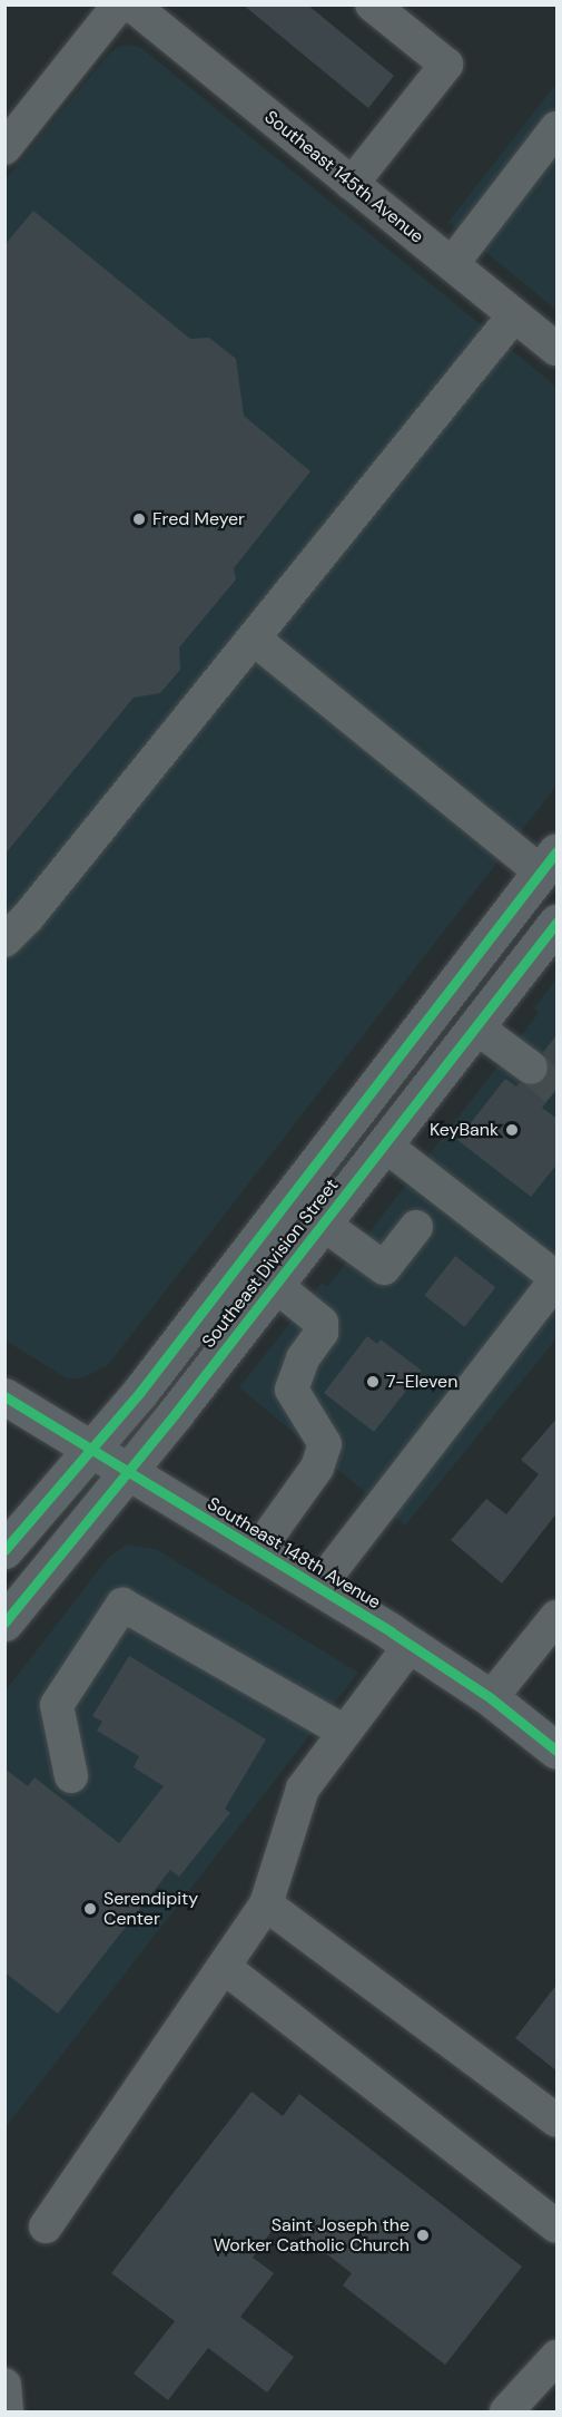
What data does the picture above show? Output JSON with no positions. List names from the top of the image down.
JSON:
{
  "streets": {
    "main road": ["Southeast Division Street", "Southeast 148th Avenue"],
    "street": ["Southeast 145th Avenue"]
  },
  "crossings": [
    ["Southeast Division Street", "Southeast 148th Avenue"]
  ],
  "places": [
    "Fred Meyer",
    "KeyBank",
    "7-Eleven",
    "Serendipity Center",
    "Saint Joseph the Worker Catholic Church"
  ]
}
